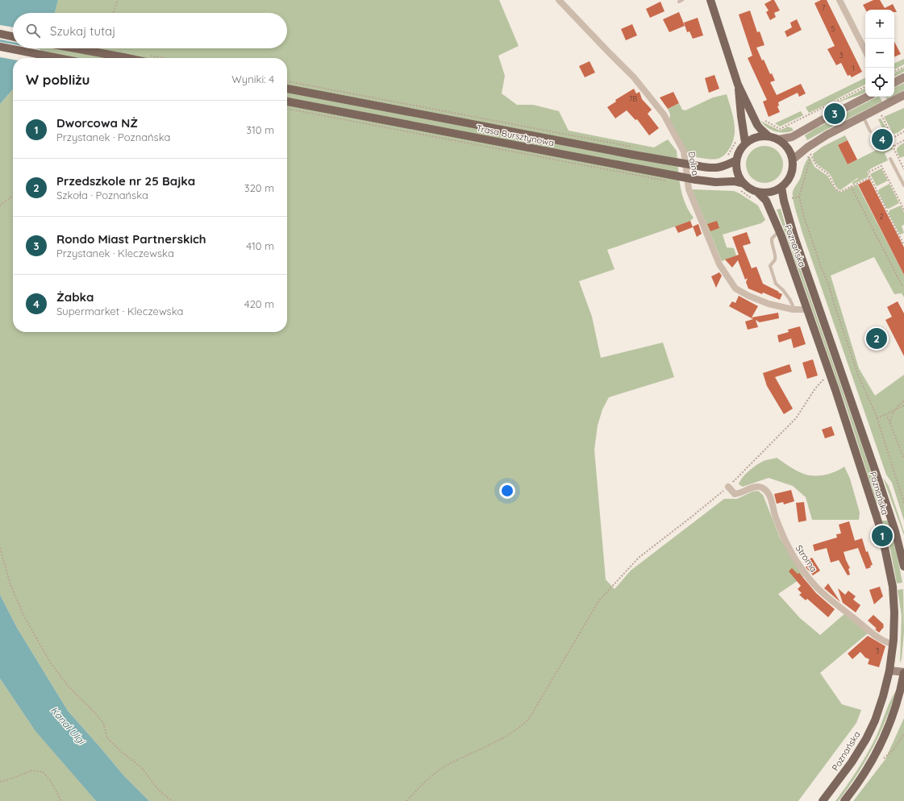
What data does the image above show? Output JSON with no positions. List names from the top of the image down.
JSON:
{
  "streets": {
    "main road": ["Trasa Bursztynowa", "Poznańska"],
    "street": ["Dolna", "Stroma"]
  },
  "crossings": [
    ["Trasa Bursztynowa", "Poznańska"],
    ["Dolna", "Poznańska"],
    ["Poznańska", "Stroma"]
  ],
  "water": ["Kanał Ulgi"],
  "house_numbers": [
    "7",
    "5",
    "3",
    "1",
    "7B",
    "2",
    "3"
  ],
  "page": {
    "map_buttons": ["+", "−"],
    "search": "Szukaj tutaj",
    "heading": ["W pobliżu", "Wyniki: 4"],
    "list": [
      {
        "mark": "1",
        "name": "Dworcowa NŻ",
        "note": "Przystanek · Poznańska",
        "value": "310 m"
      },
      {
        "mark": "2",
        "name": "Przedszkole nr 25 Bajka",
        "note": "Szkoła · Poznańska",
        "value": "320 m"
      },
      {
        "mark": "3",
        "name": "Rondo Miast Partnerskich",
        "note": "Przystanek · Kleczewska",
        "value": "410 m"
      },
      {
        "mark": "4",
        "name": "Żabka",
        "note": "Supermarket · Kleczewska",
        "value": "420 m"
      }
    ],
    "pins": [
      "3",
      "4",
      "2",
      "1"
    ]
  }
}
